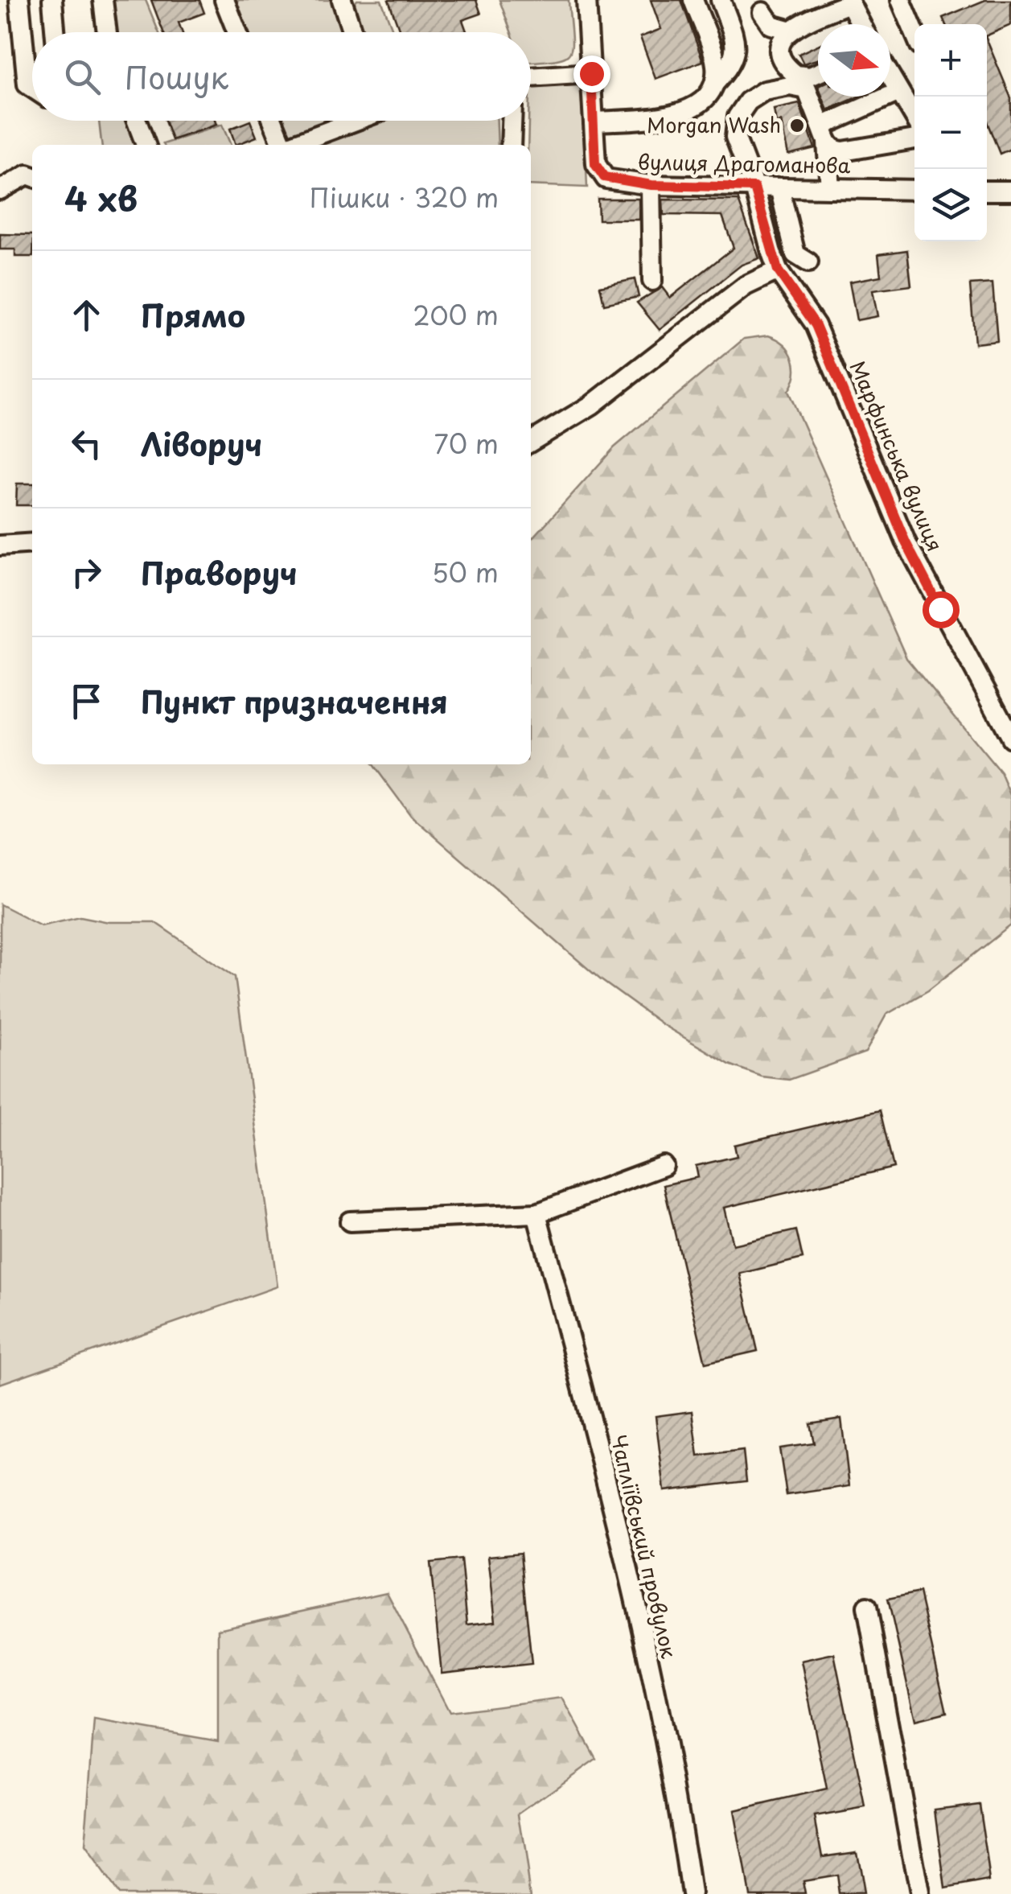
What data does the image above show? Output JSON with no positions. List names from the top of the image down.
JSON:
{
  "streets": {
    "street": ["вулиця Драгоманова", "Марфинська вулиця", "Чапліївський провулок"]
  },
  "crossings": [
    ["вулиця Драгоманова", "Марфинська вулиця"]
  ],
  "places": ["Morgan Wash"],
  "north": "right",
  "page": {
    "map_buttons": ["+", "−"],
    "search": "Пошук",
    "heading": ["4 хв", "Пішки · 320 m"],
    "list": [
      ["Прямо", "200 m"],
      ["Ліворуч", "70 m"],
      ["Праворуч", "50 m"],
      "Пункт призначення"
    ]
  }
}
